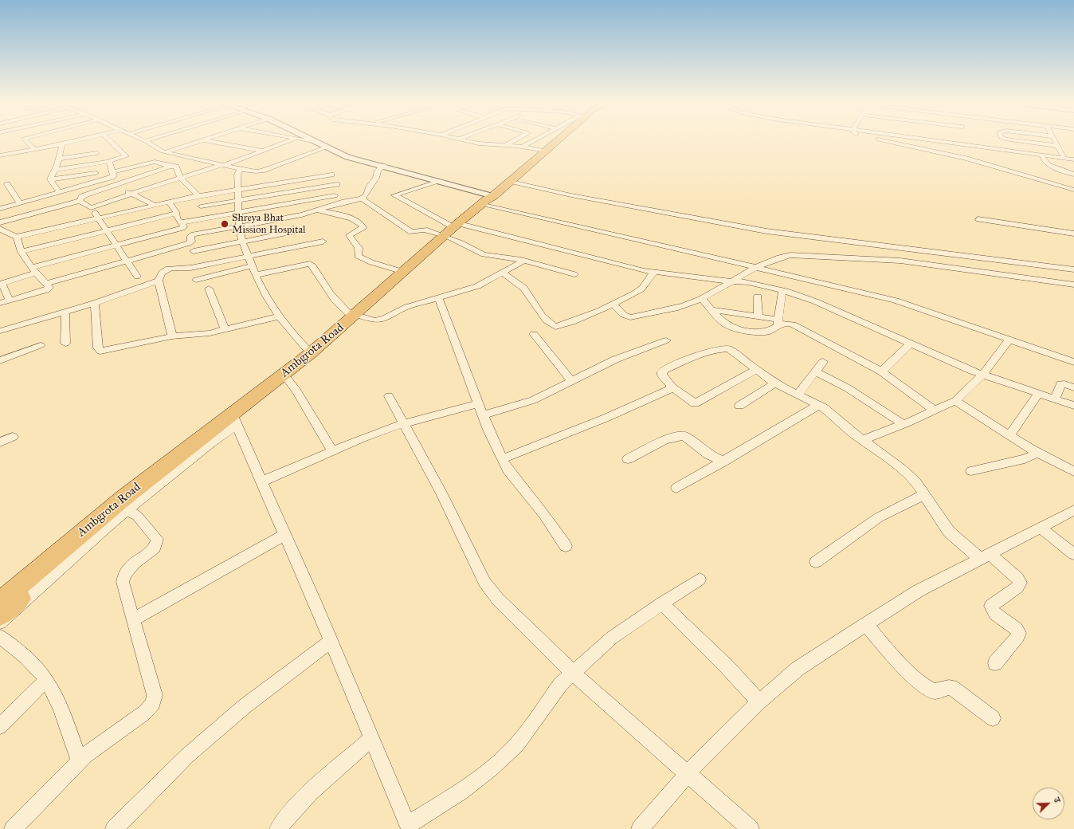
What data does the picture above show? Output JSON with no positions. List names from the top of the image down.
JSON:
{
  "streets": {
    "main road": ["Ambgrota Road"]
  },
  "places": ["Shreya Bhat Mission Hospital"],
  "north": "top right"
}
